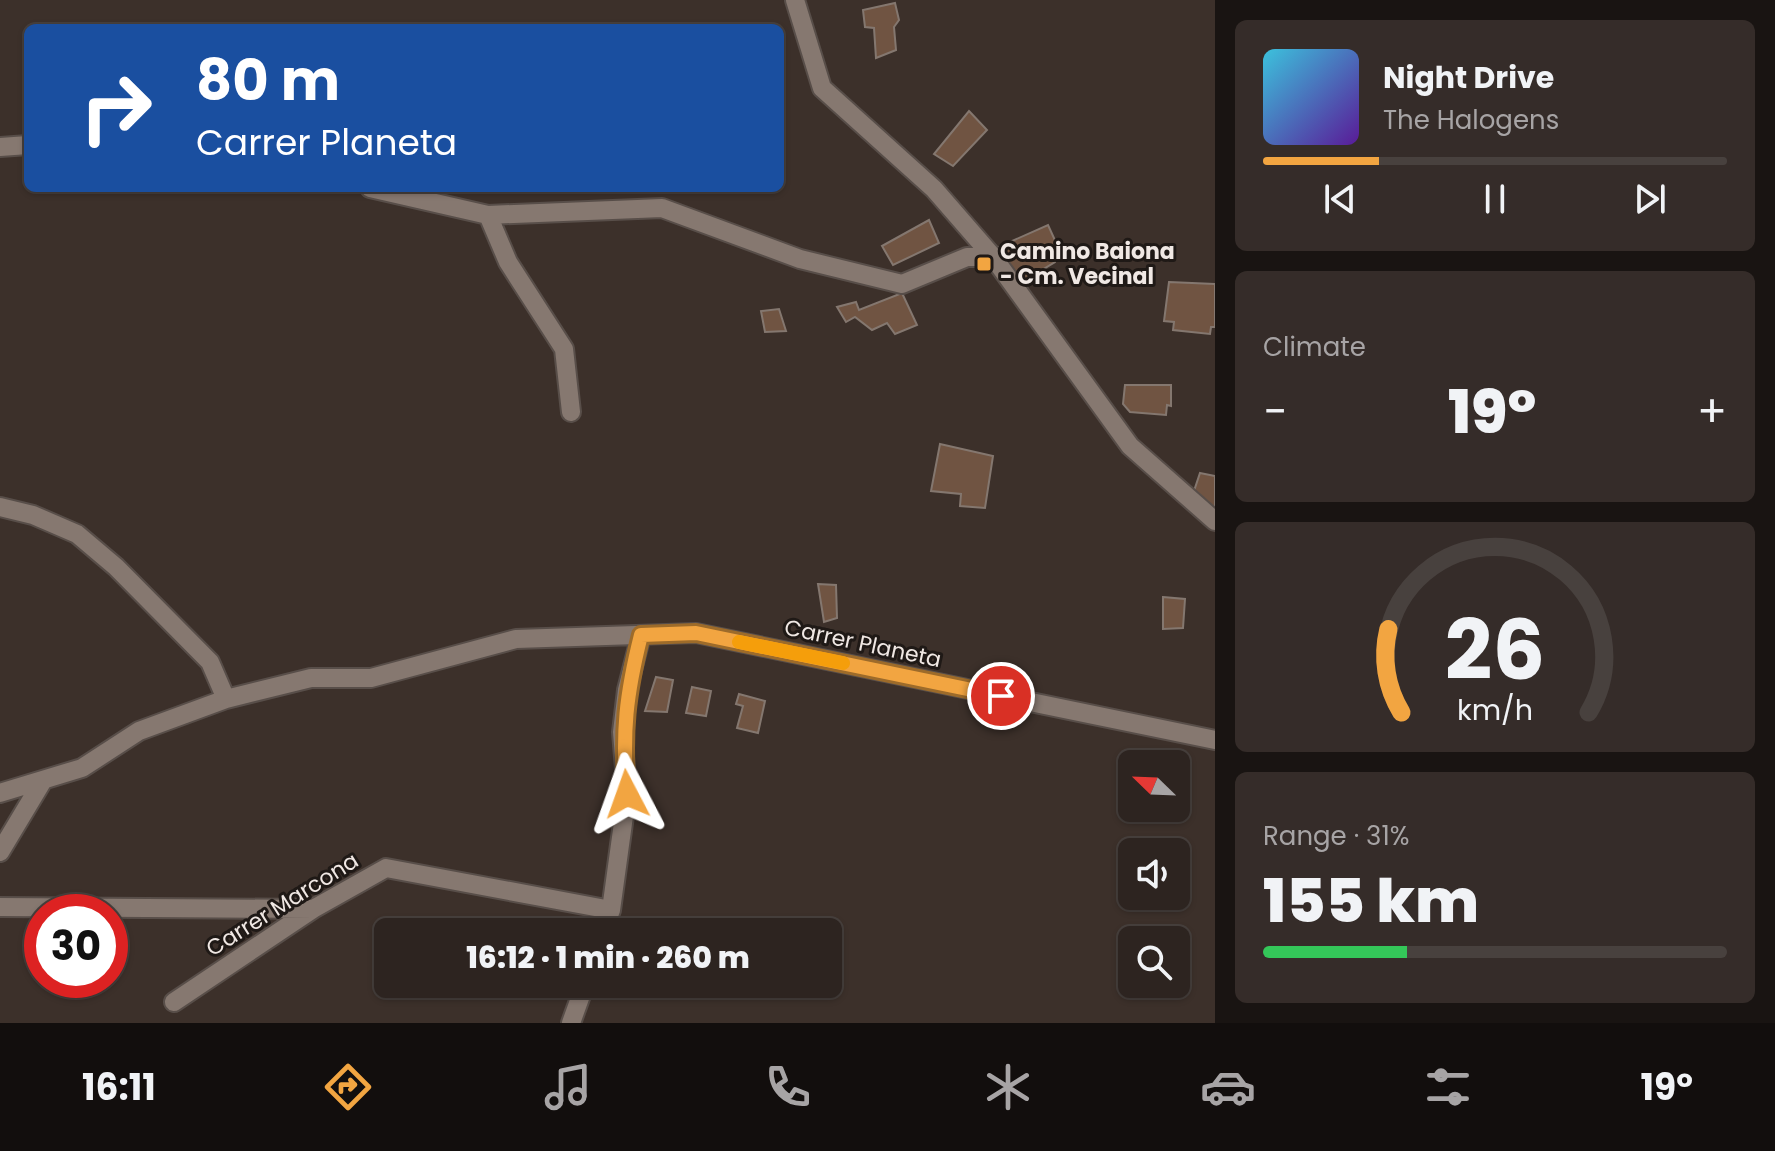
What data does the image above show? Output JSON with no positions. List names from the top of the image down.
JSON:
{
  "streets": {
    "street": ["Carrer Planeta", "Carrer Marcona"]
  },
  "places": {
    "transit": ["Camino Baiona - Cm. Vecinal"]
  },
  "north": "top left",
  "page": {
    "turn": ["80 m", "Carrer Planeta"],
    "song": ["Night Drive", "The Halogens"],
    "tile": [
      "Climate",
      ["Range · 31%", "155 km"]
    ],
    "heat": ["−", "19°", "+"],
    "limit": "30",
    "trip": "16:12 · 1 min · 260 m",
    "tabs": ["16:11", "19°"],
    "gauge": ["26", "km/h"]
  }
}
